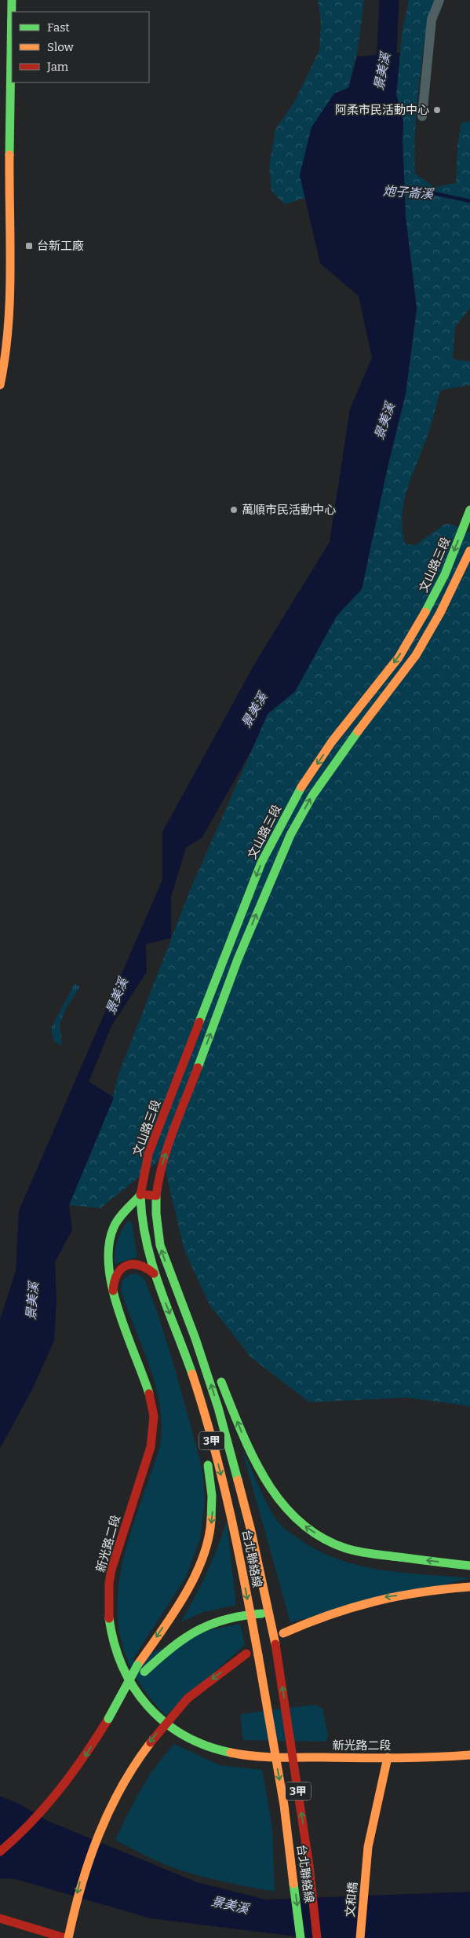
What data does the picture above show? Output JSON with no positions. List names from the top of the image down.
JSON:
{
  "streets": {
    "main road": [
      "文山路三段",
      "3甲",
      "新光路二段",
      "台北聯絡線",
      "文和橋"
    ]
  },
  "crossings": [
    ["文山路三段", "新光路二段"],
    ["文山路三段", "台北聯絡線"],
    ["新光路二段", "台北聯絡線"],
    ["新光路二段", "文和橋"]
  ],
  "water": ["景美溪", "炮子崙溪"],
  "places": {
    "other": ["阿柔市民活動中心", "萬順市民活動中心"],
    "transit": ["台新工廠"]
  },
  "legend": ["Fast", "Slow", "Jam"]
}
